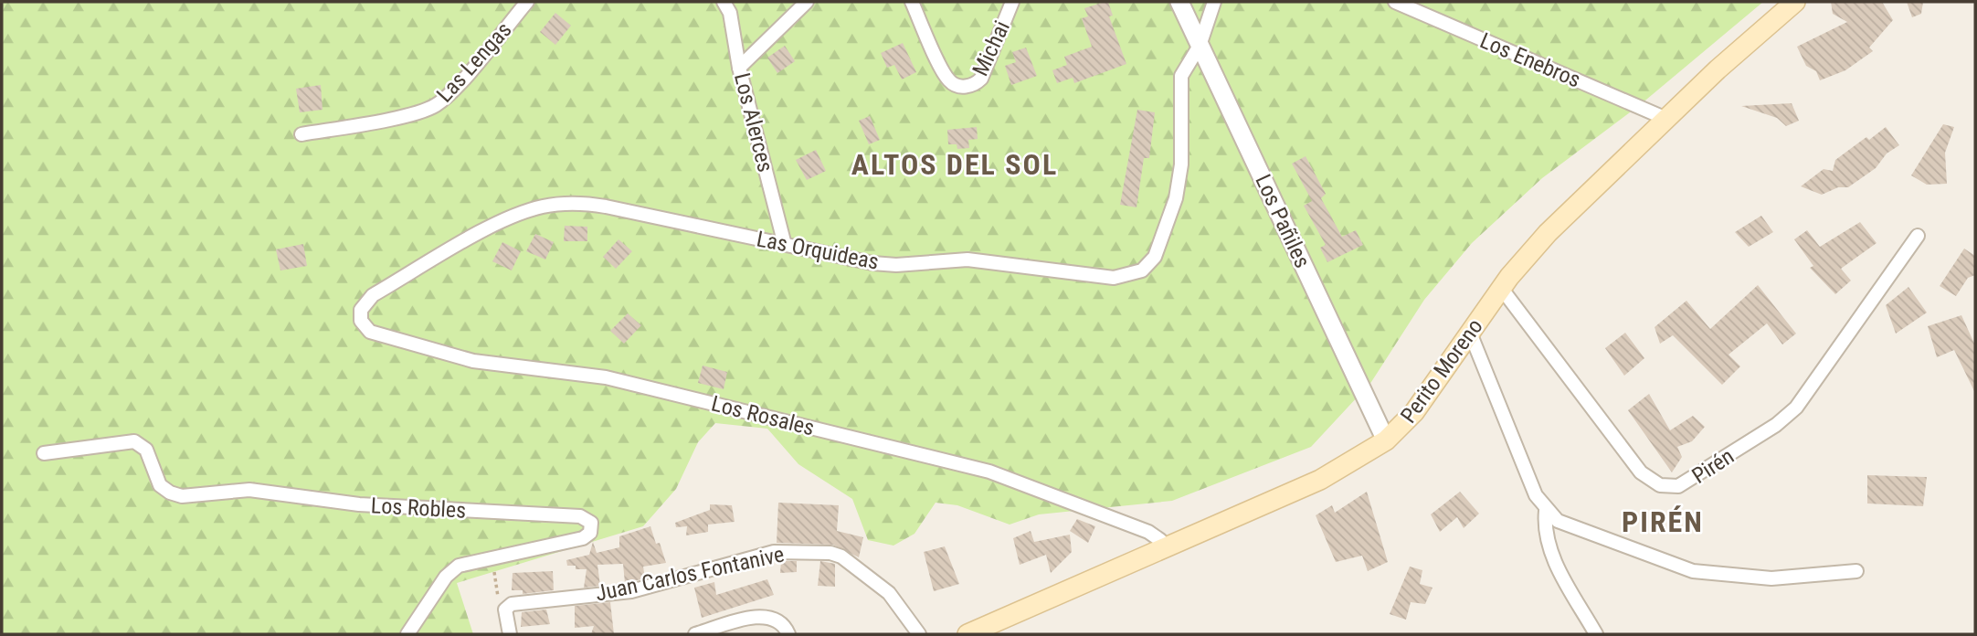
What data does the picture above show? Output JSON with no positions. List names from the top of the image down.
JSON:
{
  "streets": {
    "main road": ["Perito Moreno"],
    "street": [
      "Michai",
      "Los Enebros",
      "Las Lengas",
      "Los Alerces",
      "Los Pañiles",
      "Las Orquideas",
      "Los Rosales",
      "Pirén",
      "Los Robles",
      "Juan Carlos Fontanive"
    ]
  },
  "crossings": [
    ["Los Enebros", "Perito Moreno"],
    ["Los Alerces", "Las Orquideas"],
    ["Los Pañiles", "Las Orquideas"],
    ["Los Pañiles", "Perito Moreno"],
    ["Las Orquideas", "Los Rosales"],
    ["Perito Moreno", "Los Rosales"],
    ["Perito Moreno", "Pirén"]
  ],
  "districts": ["ALTOS DEL SOL", "PIRÉN"]
}
